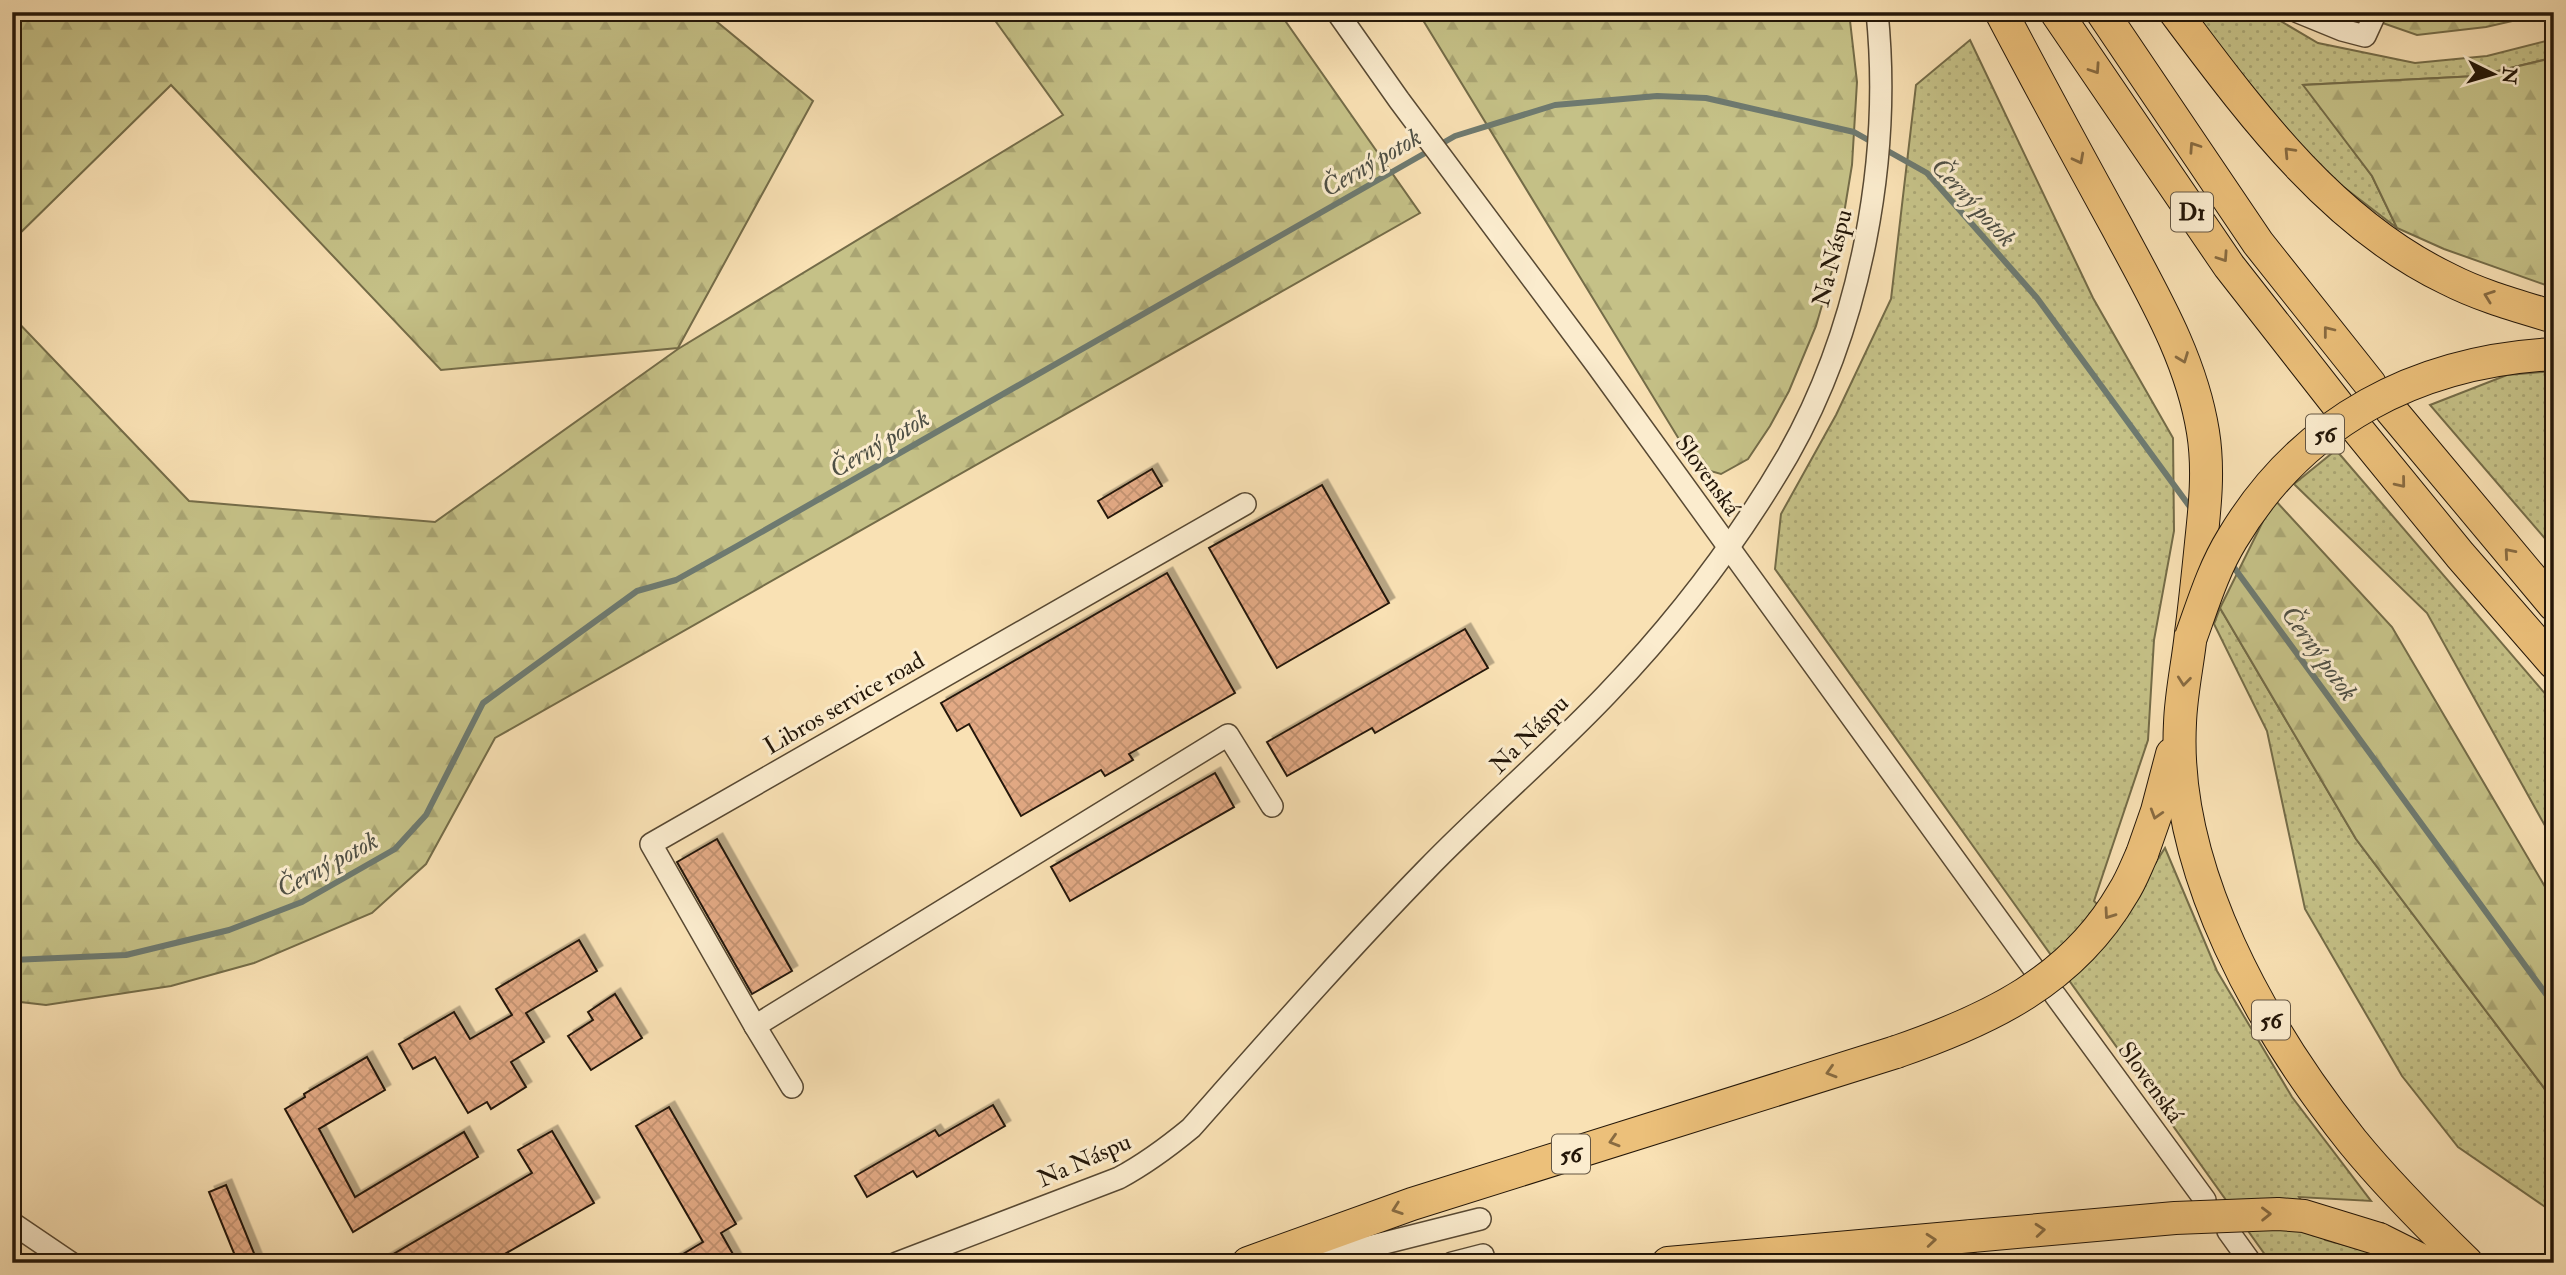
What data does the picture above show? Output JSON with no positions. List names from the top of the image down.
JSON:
{
  "streets": {
    "highway": ["D1", "56"],
    "street": ["Na Náspu", "Slovenská", "Libros service road"]
  },
  "crossings": [
    ["Na Náspu", "Slovenská"]
  ],
  "water": ["Černý potok"],
  "north": "right"
}
